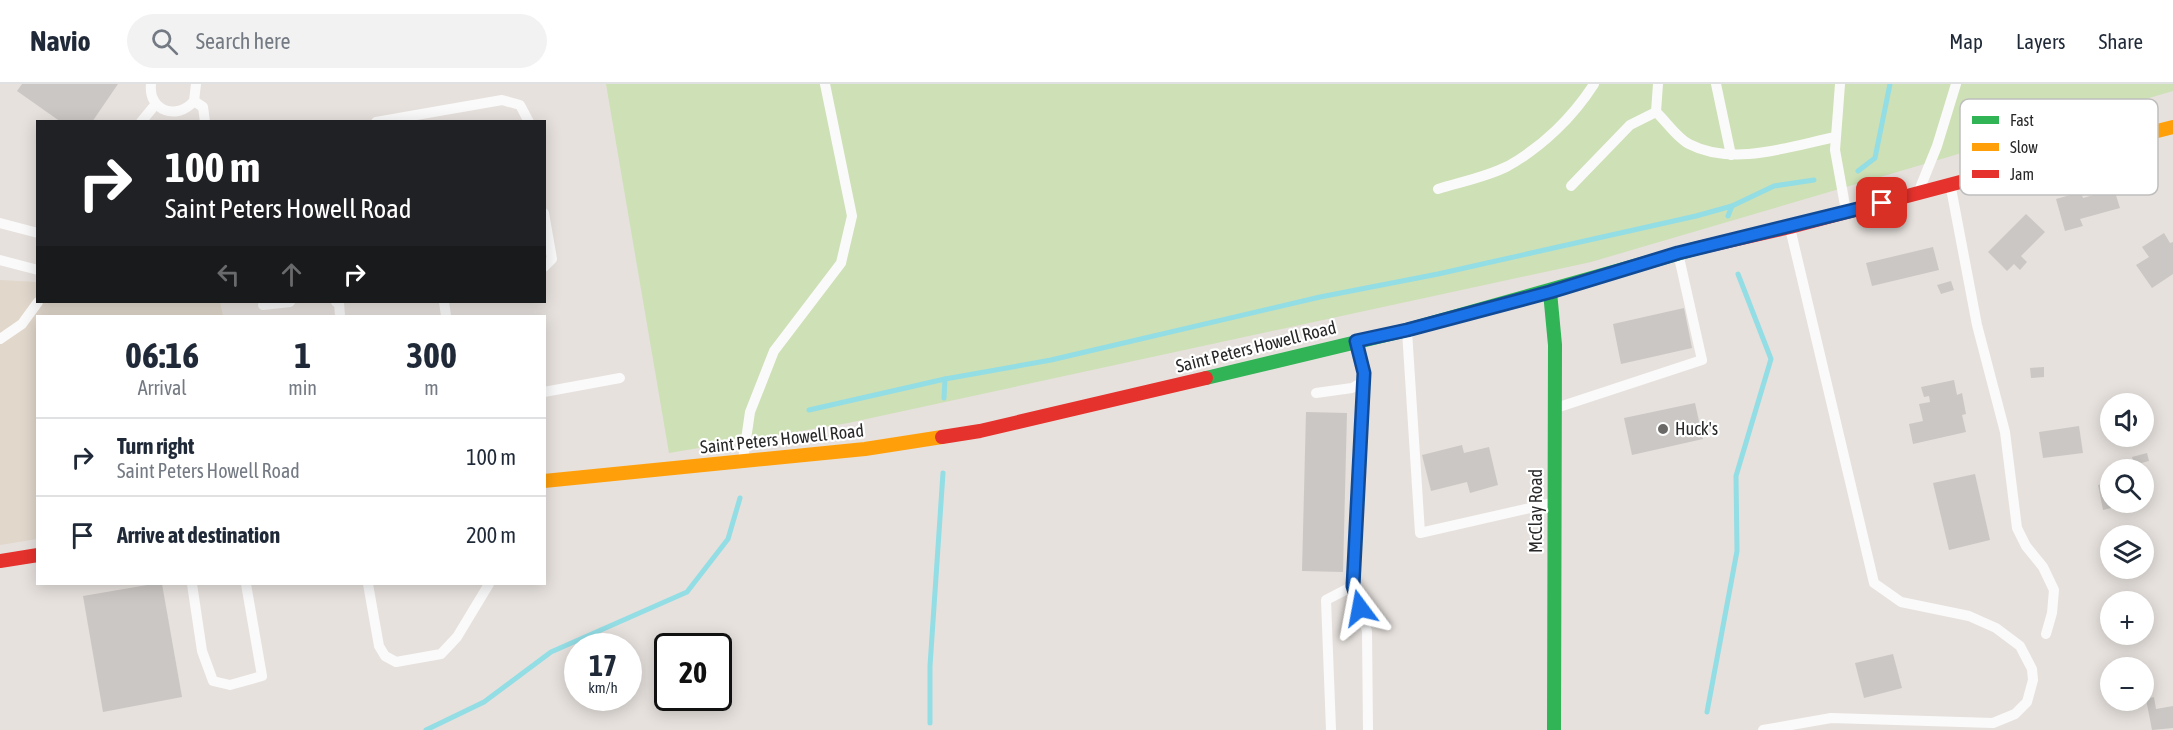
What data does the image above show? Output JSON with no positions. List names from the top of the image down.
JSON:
{
  "streets": {
    "main road": ["Saint Peters Howell Road", "McClay Road"]
  },
  "crossings": [
    ["Saint Peters Howell Road", "McClay Road"]
  ],
  "places": ["Huck's"],
  "legend": ["Fast", "Slow", "Jam"],
  "page": {
    "header": "Navio",
    "search": "Search here",
    "nav": ["Map", "Layers", "Share"],
    "turn": ["100 m", "Saint Peters Howell Road"],
    "eta": [
      "06:16",
      "Arrival",
      "1",
      "min",
      "300",
      "m"
    ],
    "map_buttons": ["+", "−"],
    "list": [
      {
        "name": "Turn right",
        "note": "Saint Peters Howell Road",
        "value": "100 m"
      },
      {
        "name": "Arrive at destination",
        "value": "200 m"
      }
    ],
    "speed": "17 km/h",
    "limit": "20"
  }
}
